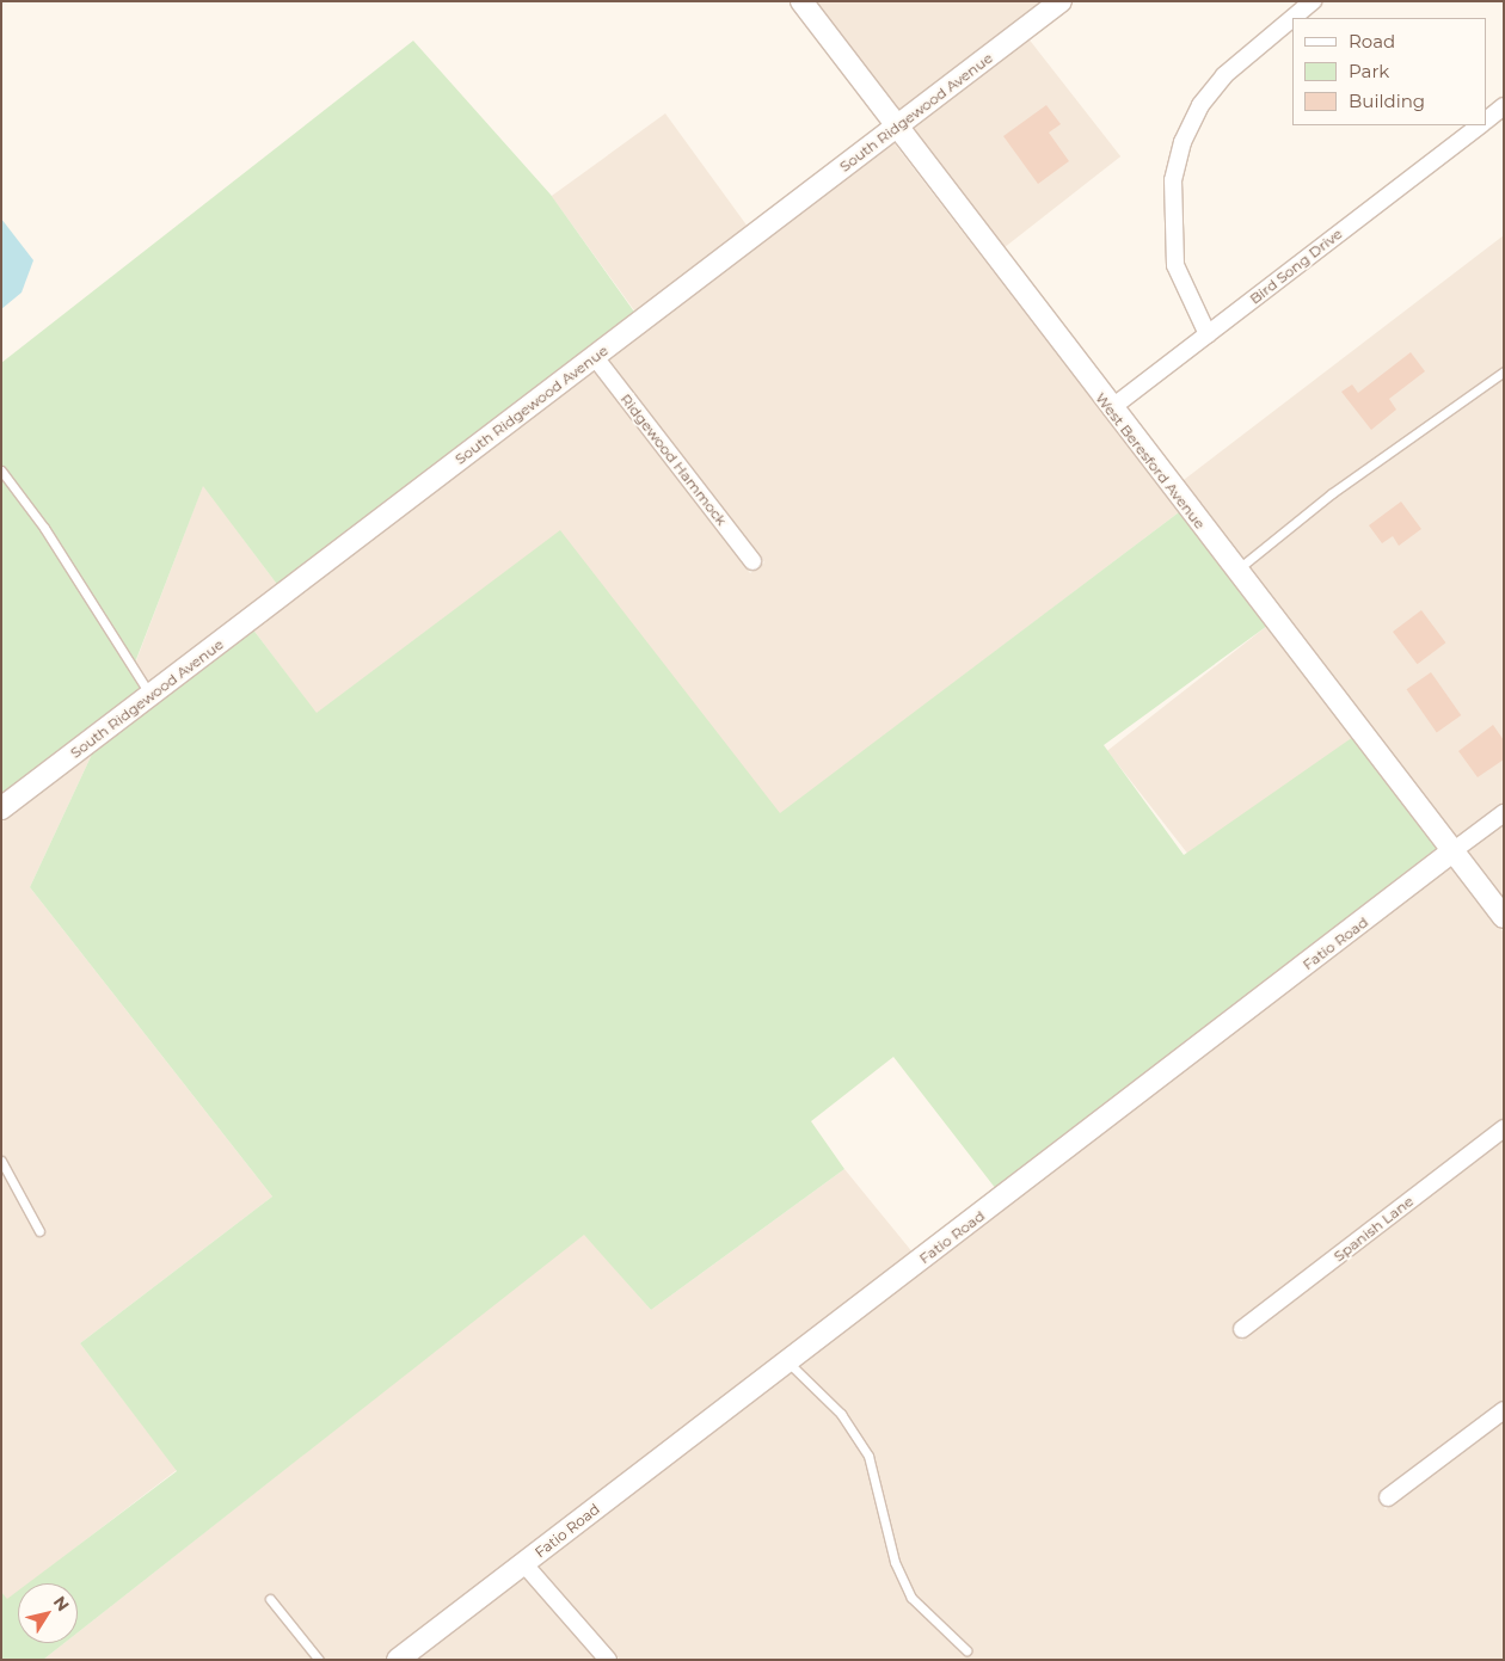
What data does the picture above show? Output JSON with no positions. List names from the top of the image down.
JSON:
{
  "streets": {
    "street": [
      "South Ridgewood Avenue",
      "Bird Song Drive",
      "Ridgewood Hammock",
      "West Beresford Avenue",
      "Fatio Road",
      "Spanish Lane"
    ]
  },
  "crossings": [
    ["South Ridgewood Avenue", "Ridgewood Hammock"],
    ["South Ridgewood Avenue", "West Beresford Avenue"],
    ["Bird Song Drive", "West Beresford Avenue"],
    ["West Beresford Avenue", "Fatio Road"]
  ],
  "legend": ["Road", "Park", "Building"],
  "north": "top right"
}
